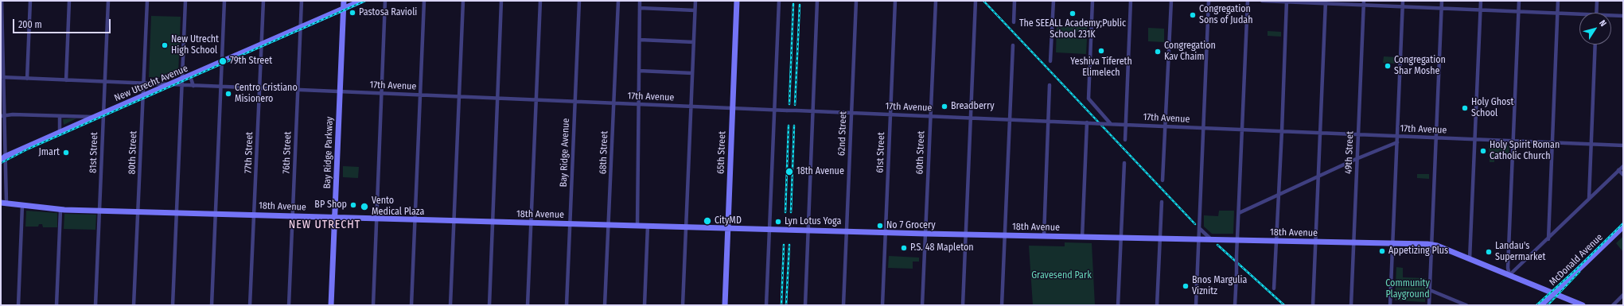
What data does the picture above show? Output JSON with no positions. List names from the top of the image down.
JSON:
{
  "streets": {
    "street": [
      "New Utrecht Avenue",
      "17th Avenue",
      "62nd Street",
      "81st Street",
      "80th Street",
      "77th Street",
      "76th Street",
      "Bay Ridge Parkway",
      "Bay Ridge Avenue",
      "68th Street",
      "65th Street",
      "61st Street",
      "60th Street",
      "49th Street",
      "18th Avenue",
      "McDonald Avenue"
    ]
  },
  "crossings": [
    ["New Utrecht Avenue", "17th Avenue"],
    ["New Utrecht Avenue", "81st Street"],
    ["New Utrecht Avenue", "80th Street"],
    ["New Utrecht Avenue", "77th Street"],
    ["New Utrecht Avenue", "76th Street"],
    ["New Utrecht Avenue", "Bay Ridge Parkway"],
    ["17th Avenue", "62nd Street"],
    ["17th Avenue", "77th Street"],
    ["17th Avenue", "76th Street"],
    ["17th Avenue", "Bay Ridge Parkway"],
    ["17th Avenue", "Bay Ridge Avenue"],
    ["17th Avenue", "68th Street"],
    ["17th Avenue", "65th Street"],
    ["17th Avenue", "61st Street"],
    ["17th Avenue", "60th Street"],
    ["17th Avenue", "49th Street"],
    ["62nd Street", "18th Avenue"],
    ["81st Street", "18th Avenue"],
    ["80th Street", "18th Avenue"],
    ["77th Street", "18th Avenue"],
    ["76th Street", "18th Avenue"],
    ["Bay Ridge Parkway", "18th Avenue"],
    ["Bay Ridge Avenue", "18th Avenue"],
    ["68th Street", "18th Avenue"],
    ["65th Street", "18th Avenue"],
    ["61st Street", "18th Avenue"],
    ["60th Street", "18th Avenue"],
    ["49th Street", "18th Avenue"],
    ["18th Avenue", "McDonald Avenue"]
  ],
  "districts": ["NEW UTRECHT"],
  "parks": ["Gravesend Park", "Community Playground"],
  "places": [
    "Pastosa Ravioli",
    "The SEEALL Academy;Public School 231K",
    "Congregation Sons of Judah",
    "New Utrecht High School",
    "Yeshiva Tifereth Elimelech",
    "Congregation Kav Chaim",
    "79th Street",
    "Congregation Shar Moshe",
    "Centro Cristiano Misionero",
    "Breadberry",
    "Holy Ghost School",
    "Holy Spirit Roman Catholic Church",
    "Jmart",
    "18th Avenue",
    "BP Shop",
    "Vento Medical Plaza",
    "CityMD",
    "Lyn Lotus Yoga",
    "No 7 Grocery",
    "P.S. 48 Mapleton",
    "Appetizing Plus",
    "Landau's Supermarket",
    "Bnos Margulia Viznitz"
  ],
  "scale_bar": "200 m",
  "north": "top right"
}
